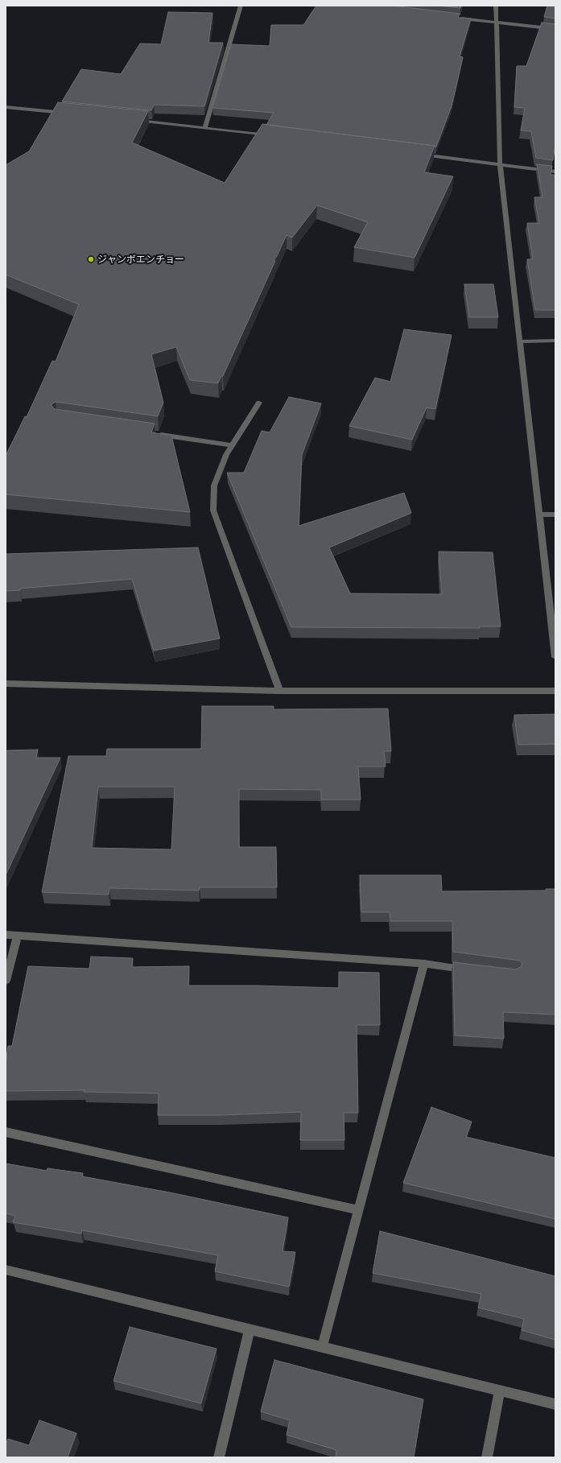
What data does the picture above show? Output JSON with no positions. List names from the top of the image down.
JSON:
{
  "places": ["ジャンボエンチョー"]
}
